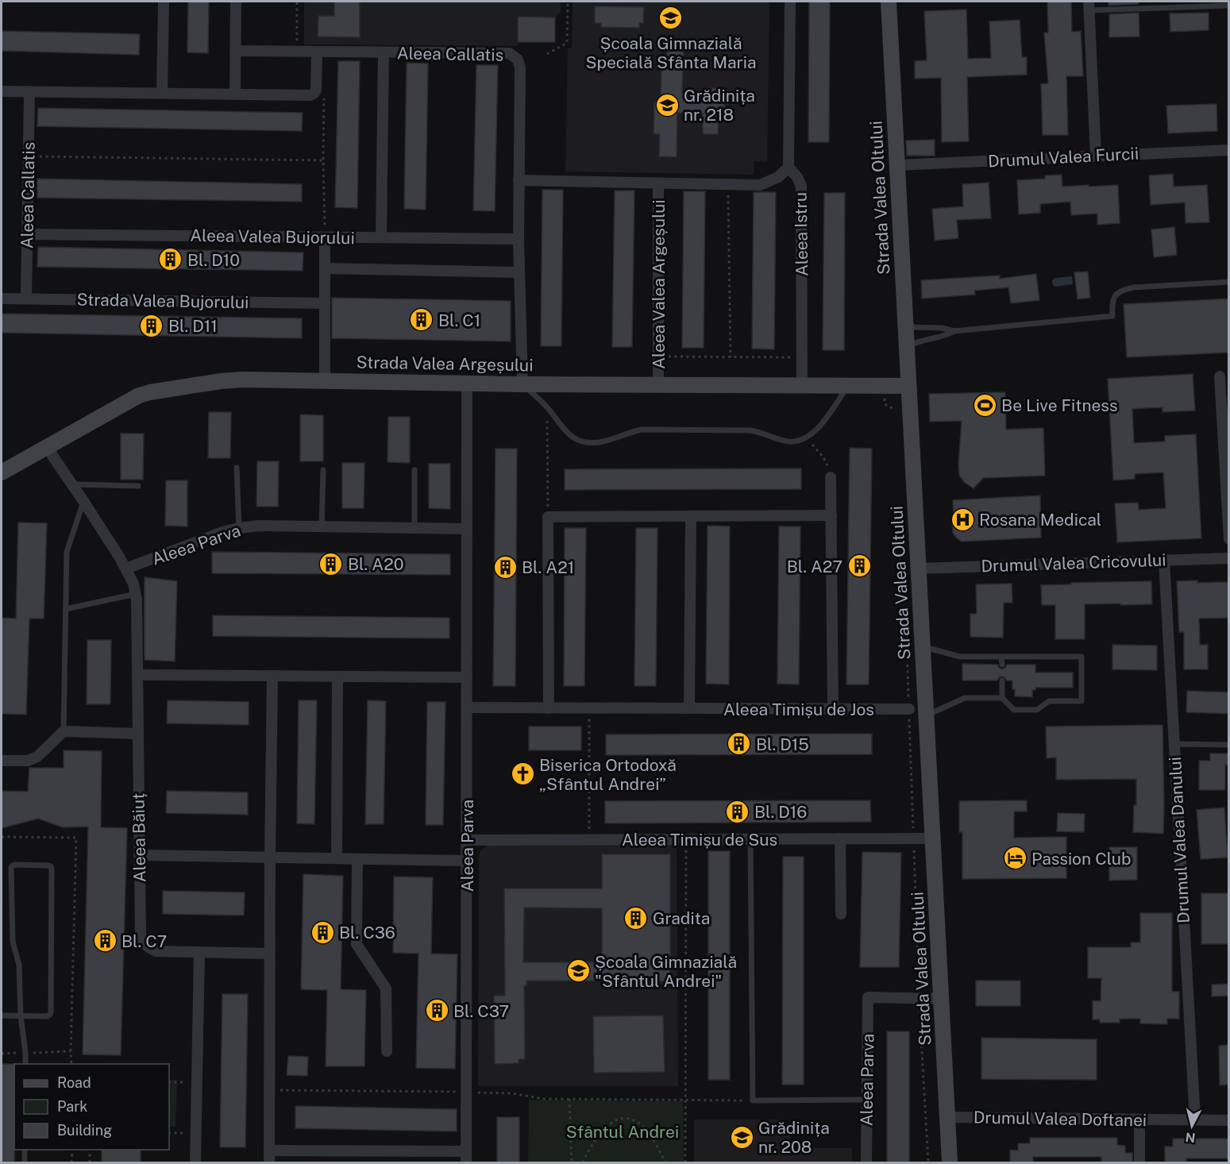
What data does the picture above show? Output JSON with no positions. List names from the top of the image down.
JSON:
{
  "streets": {
    "main road": ["Strada Valea Oltului", "Strada Valea Argeșului"],
    "street": [
      "Aleea Callatis",
      "Drumul Valea Furcii",
      "Aleea Istru",
      "Aleea Valea Bujorului",
      "Aleea Valea Argeșului",
      "Strada Valea Bujorului",
      "Aleea Parva",
      "Drumul Valea Cricovului",
      "Aleea Timișu de Jos",
      "Aleea Băiuț",
      "Aleea Timișu de Sus",
      "Drumul Valea Danului",
      "Drumul Valea Doftanei"
    ]
  },
  "crossings": [
    ["Aleea Callatis", "Aleea Valea Bujorului"],
    ["Aleea Callatis", "Strada Valea Bujorului"],
    ["Aleea Callatis", "Strada Valea Argeșului"],
    ["Drumul Valea Furcii", "Strada Valea Oltului"],
    ["Strada Valea Oltului", "Strada Valea Argeșului"],
    ["Strada Valea Oltului", "Drumul Valea Cricovului"],
    ["Strada Valea Oltului", "Aleea Timișu de Sus"],
    ["Strada Valea Oltului", "Drumul Valea Doftanei"],
    ["Aleea Istru", "Strada Valea Argeșului"],
    ["Aleea Valea Argeșului", "Strada Valea Argeșului"],
    ["Strada Valea Argeșului", "Aleea Parva"],
    ["Strada Valea Argeșului", "Aleea Băiuț"],
    ["Aleea Parva", "Aleea Timișu de Jos"],
    ["Aleea Parva", "Aleea Băiuț"],
    ["Aleea Parva", "Aleea Timișu de Sus"],
    ["Drumul Valea Cricovului", "Drumul Valea Danului"],
    ["Drumul Valea Danului", "Drumul Valea Doftanei"]
  ],
  "parks": ["Sfântul Andrei"],
  "places": {
    "school or university": [
      "Școala Gimnazială Specială Sfânta Maria",
      "Grădinița nr. 218",
      "Școala Gimnazială \"Sfântul Andrei\"",
      "Grădinița nr. 208"
    ],
    "building": [
      "Bl. D10",
      "Bl. C1",
      "Bl. D11",
      "Bl. A20",
      "Bl. A27",
      "Bl. A21",
      "Bl. D15",
      "Bl. D16",
      "Gradita",
      "Bl. C36",
      "Bl. C7",
      "Bl. C37"
    ],
    "sports": ["Be Live Fitness"],
    "hospital": ["Rosana Medical"],
    "church": ["Biserica Ortodoxă „Sfântul Andrei”"],
    "hotel": ["Passion Club"]
  },
  "legend": ["Road", "Park", "Building"],
  "north": "bottom"
}
